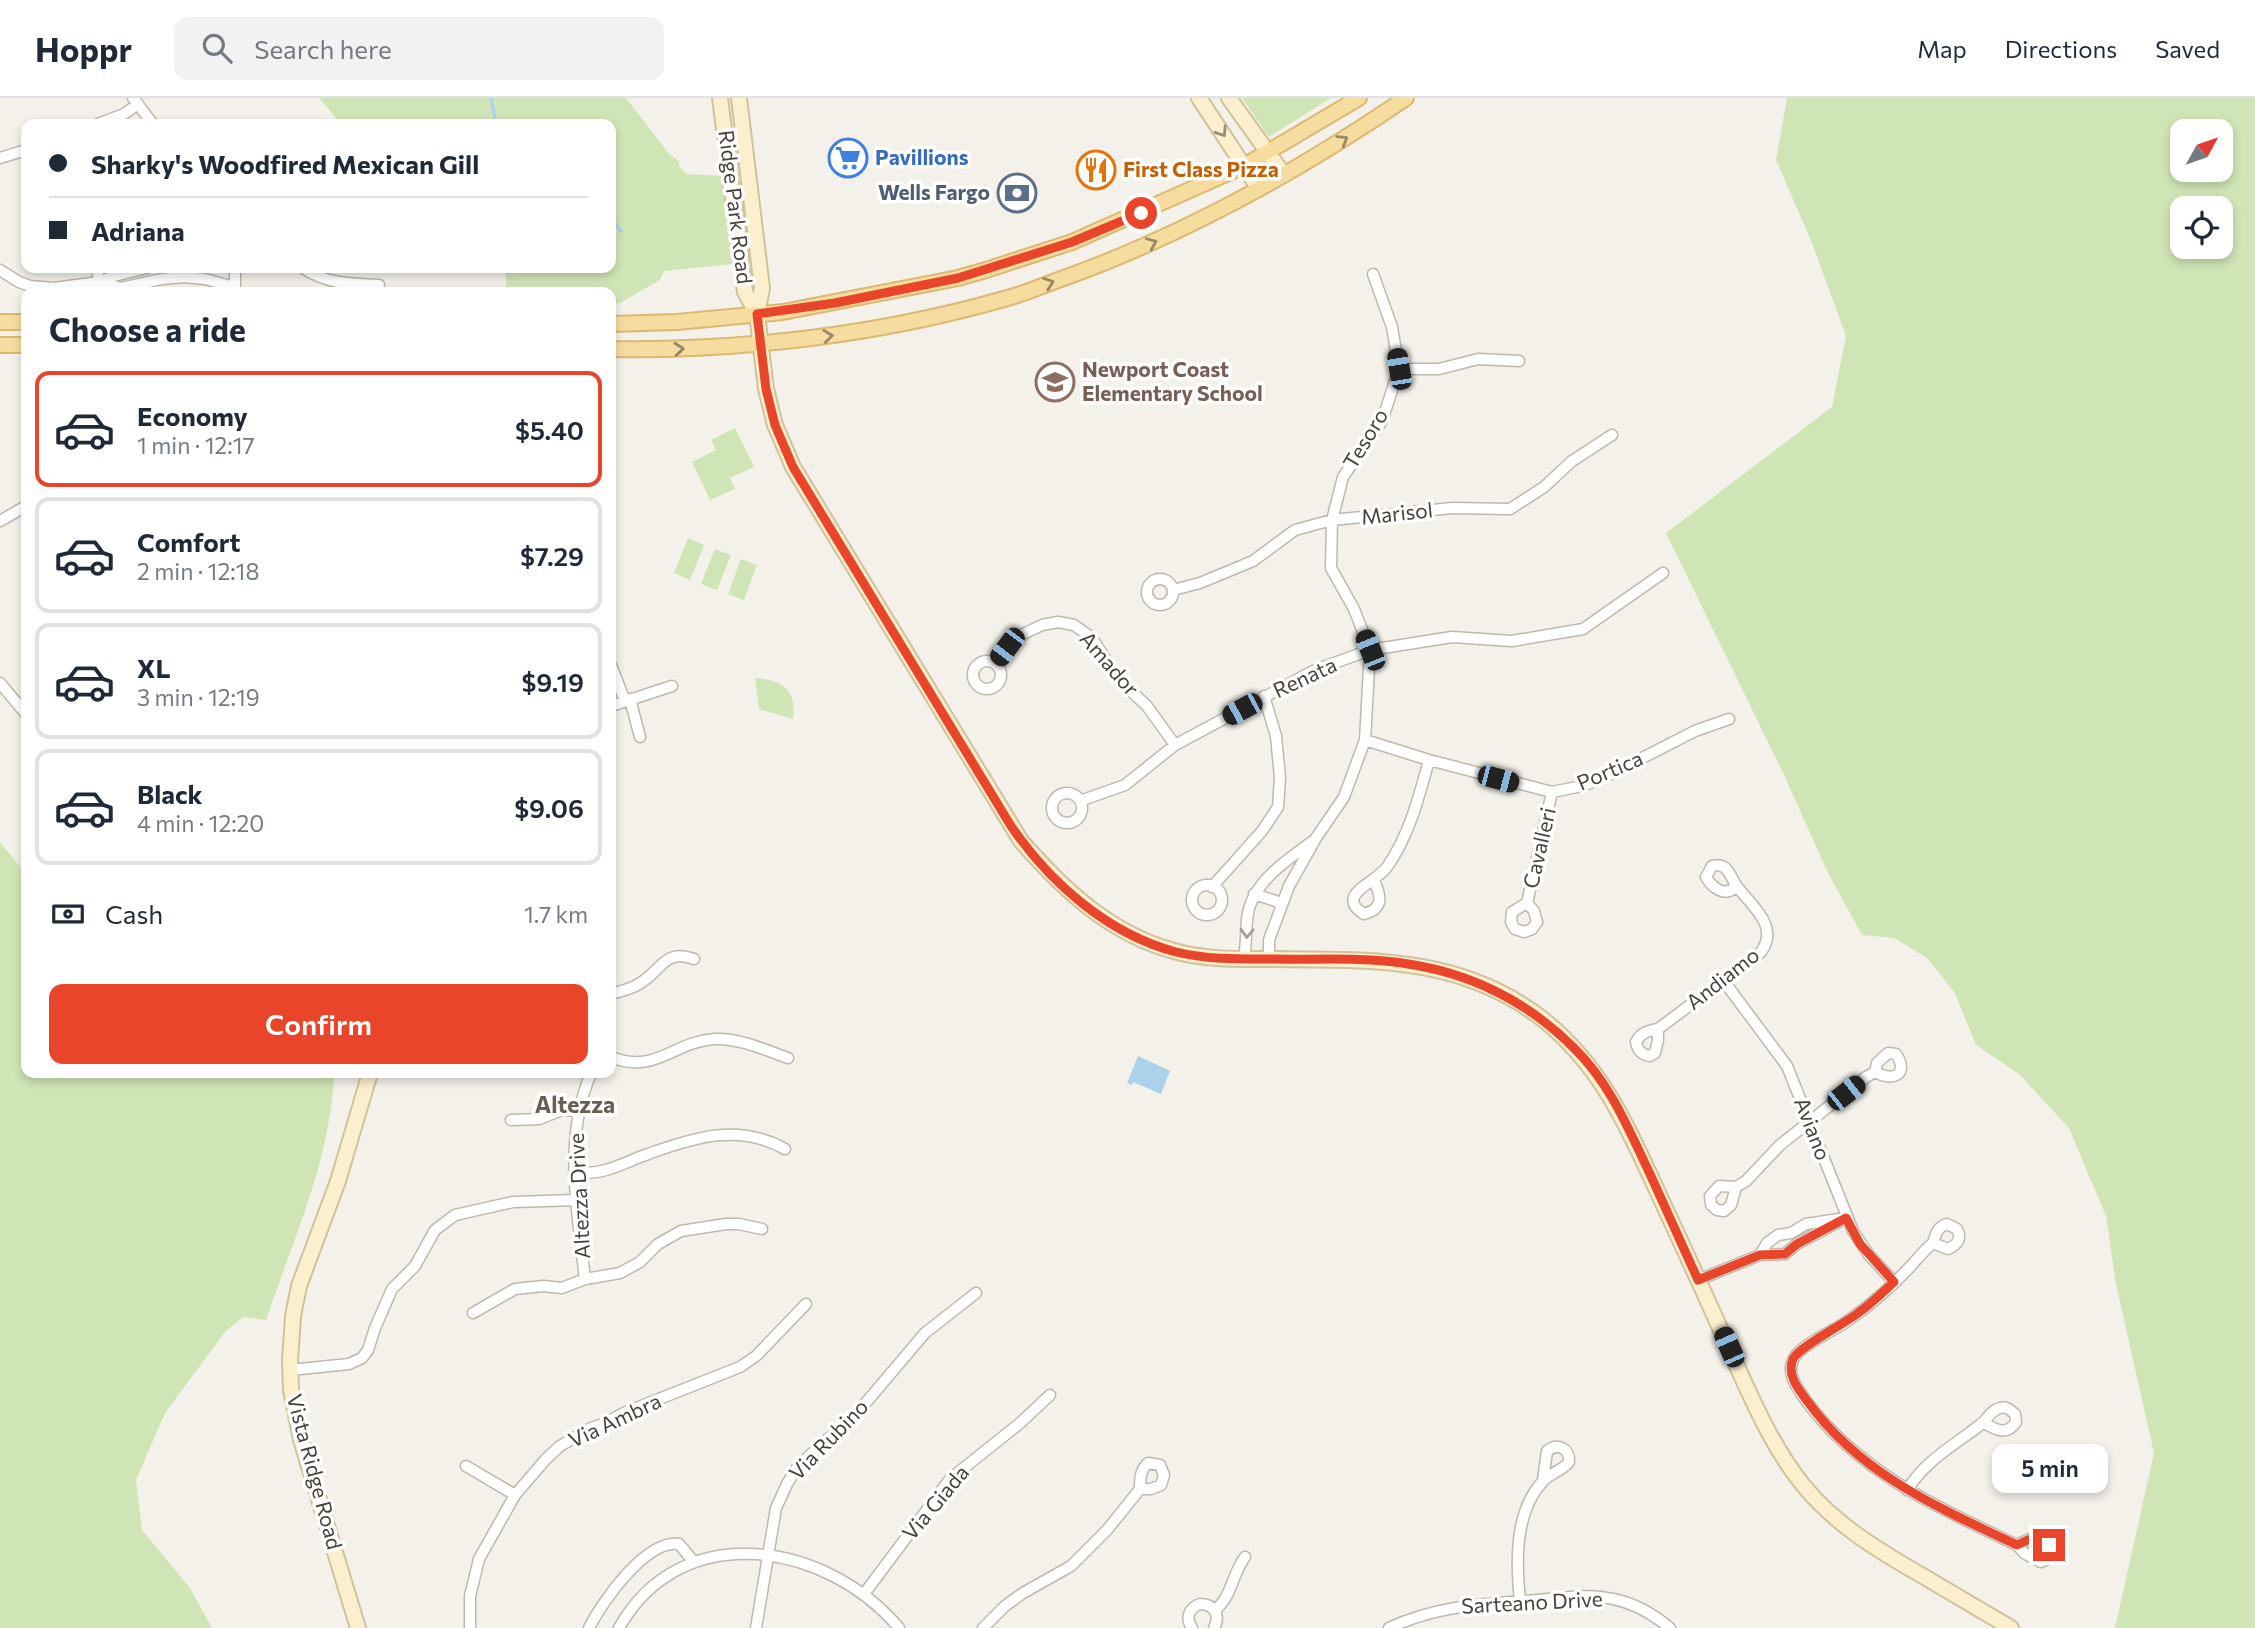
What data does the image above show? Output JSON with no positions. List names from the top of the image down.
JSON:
{
  "streets": {
    "street": [
      "Ridge Park Road",
      "Tesoro",
      "Marisol",
      "Amador",
      "Renata",
      "Portica",
      "Cavalleri",
      "Andiamo",
      "Aviano",
      "Altezza Drive",
      "Via Ambra",
      "Via Rubino",
      "Vista Ridge Road",
      "Via Giada",
      "Sarteano Drive"
    ]
  },
  "crossings": [
    ["Ridge Park Road", "Tesoro"],
    ["Tesoro", "Marisol"],
    ["Tesoro", "Renata"],
    ["Tesoro", "Portica"],
    ["Amador", "Renata"],
    ["Portica", "Cavalleri"],
    ["Andiamo", "Aviano"]
  ],
  "districts": ["Altezza"],
  "places": {
    "supermarket": ["Pavillions"],
    "restaurant": ["First Class Pizza"],
    "bank": ["Wells Fargo"],
    "school or university": ["Newport Coast Elementary School"]
  },
  "north": "top right",
  "page": {
    "header": "Hoppr",
    "search": "Search here",
    "nav": ["Map", "Directions", "Saved"],
    "banner": ["Sharky's Woodfired Mexican Gill", "Adriana"],
    "heading": "Choose a ride",
    "list": [
      {
        "name": "Economy",
        "note": "1 min · 12:17",
        "value": "$5.40"
      },
      {
        "name": "Comfort",
        "note": "2 min · 12:18",
        "value": "$7.29"
      },
      {
        "name": "XL",
        "note": "3 min · 12:19",
        "value": "$9.19"
      },
      {
        "name": "Black",
        "note": "4 min · 12:20",
        "value": "$9.06"
      }
    ],
    "pay": ["Cash", "1.7 km"],
    "buttons": "Confirm",
    "bubble": "5 min"
  }
}
